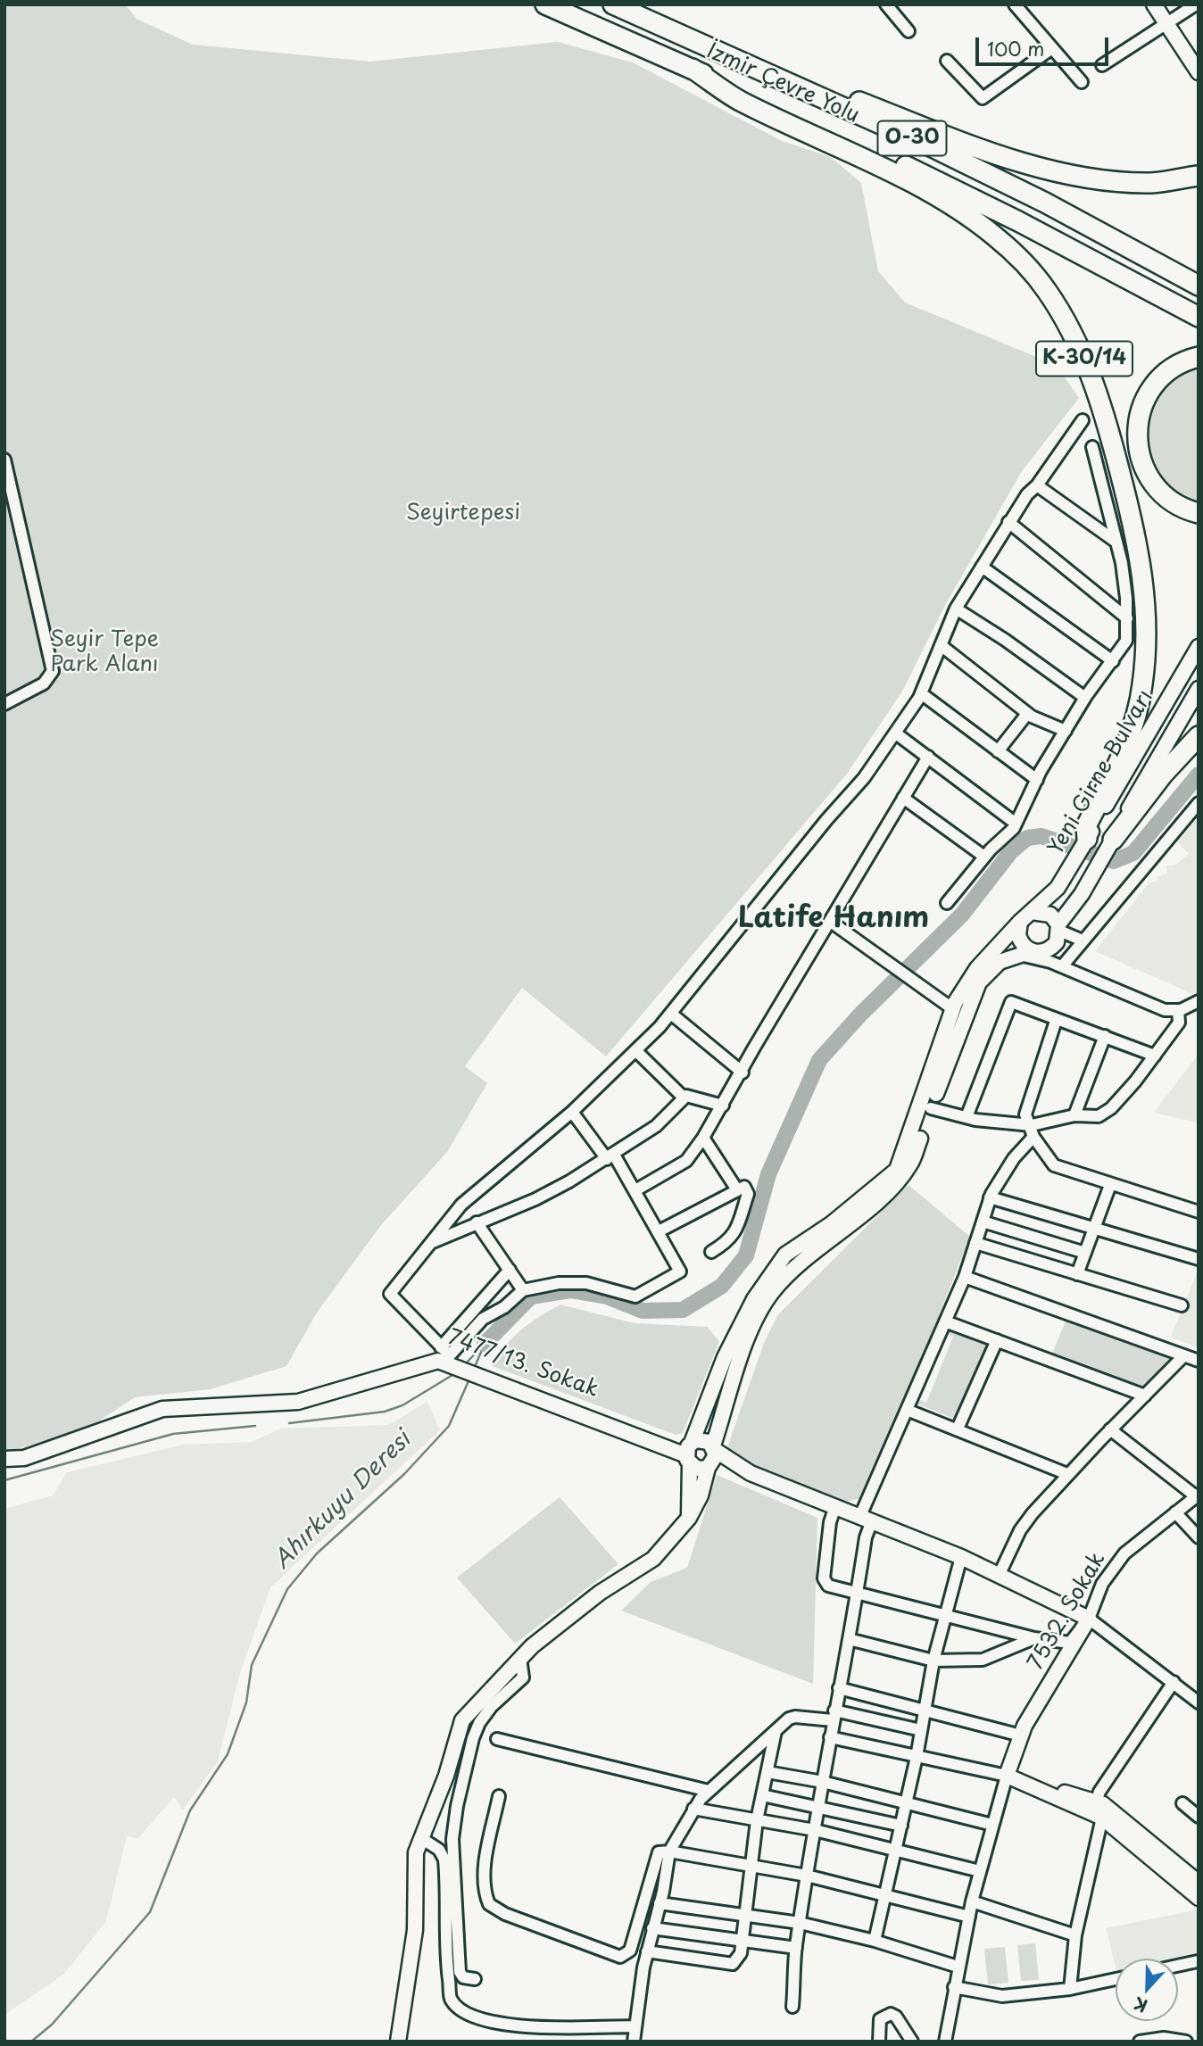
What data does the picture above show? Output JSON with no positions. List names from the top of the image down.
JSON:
{
  "streets": {
    "highway": ["İzmir Çevre Yolu", "O-30", "K-30/14"],
    "street": ["Yeni Girne Bulvarı", "7477/13. Sokak", "7532. Sokak"]
  },
  "crossings": [
    ["İzmir Çevre Yolu", "K-30/14"],
    ["K-30/14", "Yeni Girne Bulvarı"],
    ["Yeni Girne Bulvarı", "7477/13. Sokak"]
  ],
  "districts": ["Latife Hanım"],
  "water": ["Ahırkuyu Deresi"],
  "parks": ["Seyirtepesi", "Seyir Tepe Park Alanı"],
  "scale_bar": "100 m",
  "north": "bottom"
}
